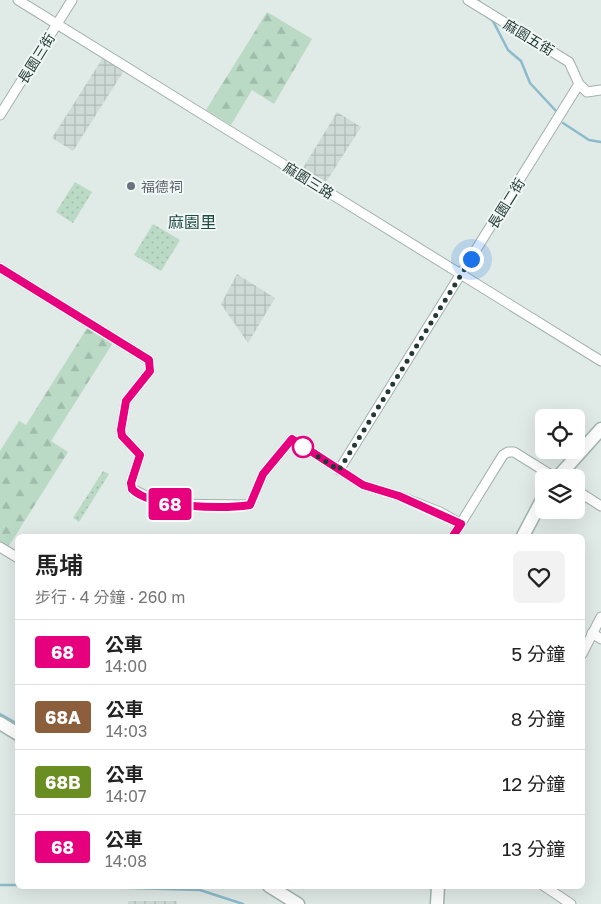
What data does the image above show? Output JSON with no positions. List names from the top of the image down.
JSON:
{
  "streets": {
    "street": [
      "麻園五街",
      "長園三街",
      "麻園三路",
      "長園二街"
    ]
  },
  "crossings": [
    ["麻園五街", "長園二街"],
    ["長園三街", "麻園三路"],
    ["麻園三路", "長園二街"]
  ],
  "districts": ["麻園里"],
  "places": ["福德祠"],
  "lines": ["bus line 68"],
  "page": {
    "on_map": "68",
    "heading": ["馬埔", "步行 · 4 分鐘 · 260 m"],
    "list": [
      {
        "mark": "68",
        "name": "公車",
        "note": "14:00",
        "value": "5 分鐘"
      },
      {
        "mark": "68A",
        "name": "公車",
        "note": "14:03",
        "value": "8 分鐘"
      },
      {
        "mark": "68B",
        "name": "公車",
        "note": "14:07",
        "value": "12 分鐘"
      },
      {
        "mark": "68",
        "name": "公車",
        "note": "14:08",
        "value": "13 分鐘"
      }
    ]
  }
}
